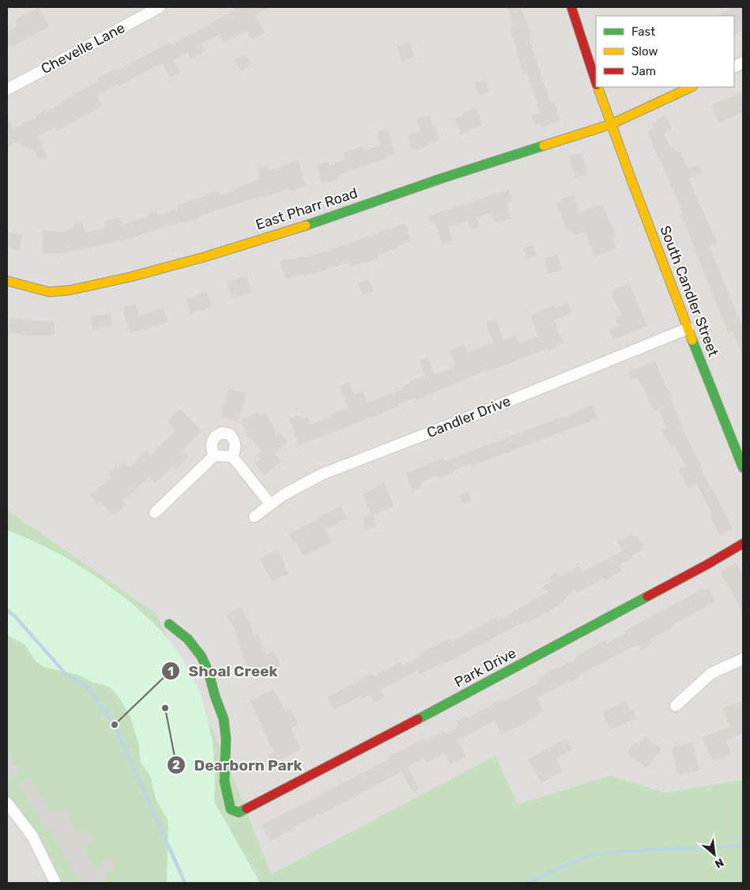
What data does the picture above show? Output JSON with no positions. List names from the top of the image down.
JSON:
{
  "streets": {
    "street": [
      "Chevelle Lane",
      "East Pharr Road",
      "South Candler Street",
      "Candler Drive",
      "Park Drive"
    ]
  },
  "crossings": [
    ["East Pharr Road", "South Candler Street"],
    ["South Candler Street", "Candler Drive"]
  ],
  "places": ["Dearborn Park", "Shoal Creek"],
  "legend": ["Fast", "Slow", "Jam"],
  "north": "bottom right"
}
